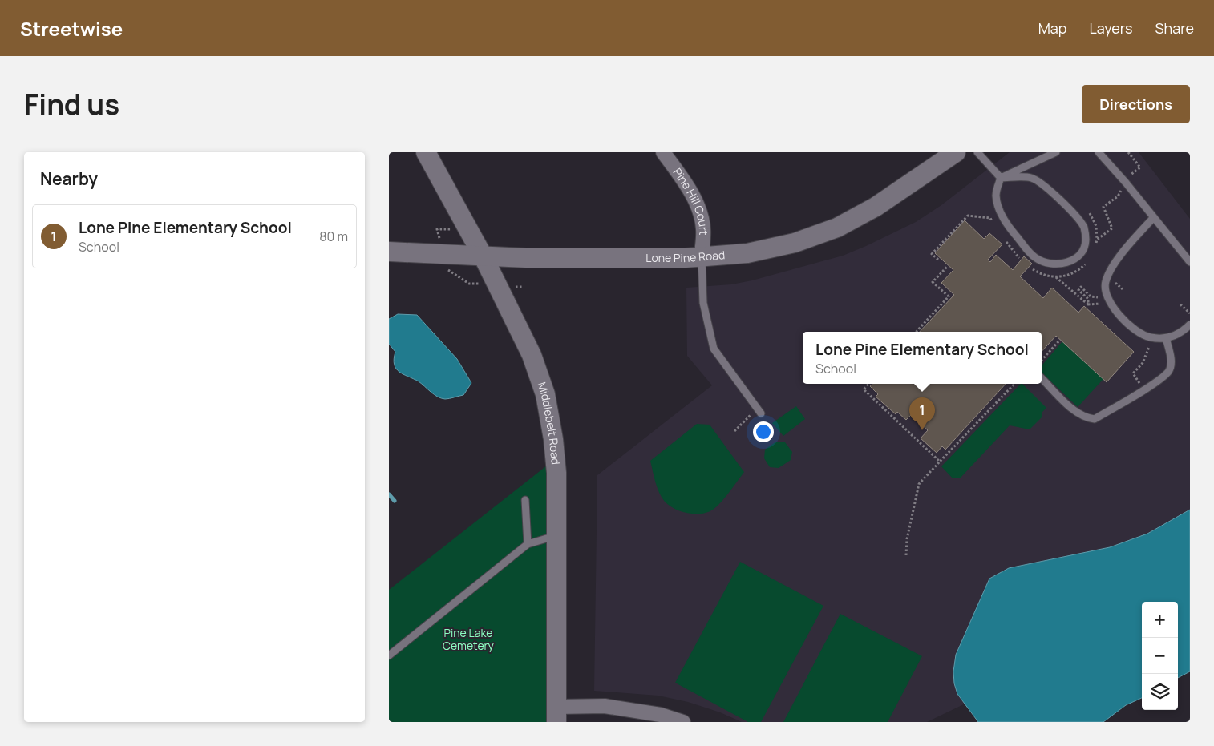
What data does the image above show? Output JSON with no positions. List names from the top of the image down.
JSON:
{
  "streets": {
    "street": ["Pine Hill Court", "Lone Pine Road", "Middlebelt Road"]
  },
  "crossings": [
    ["Pine Hill Court", "Lone Pine Road"],
    ["Lone Pine Road", "Middlebelt Road"]
  ],
  "parks": ["Pine Lake Cemetery"],
  "page": {
    "header": "Streetwise",
    "nav": ["Map", "Layers", "Share"],
    "title": "Find us",
    "buttons": "Directions",
    "heading": "Nearby",
    "list": [
      {
        "mark": "1",
        "name": "Lone Pine Elementary School",
        "note": "School",
        "value": "80 m"
      }
    ],
    "popup": ["Lone Pine Elementary School", "School"],
    "pins": "1",
    "map_buttons": ["+", "−"]
  }
}
